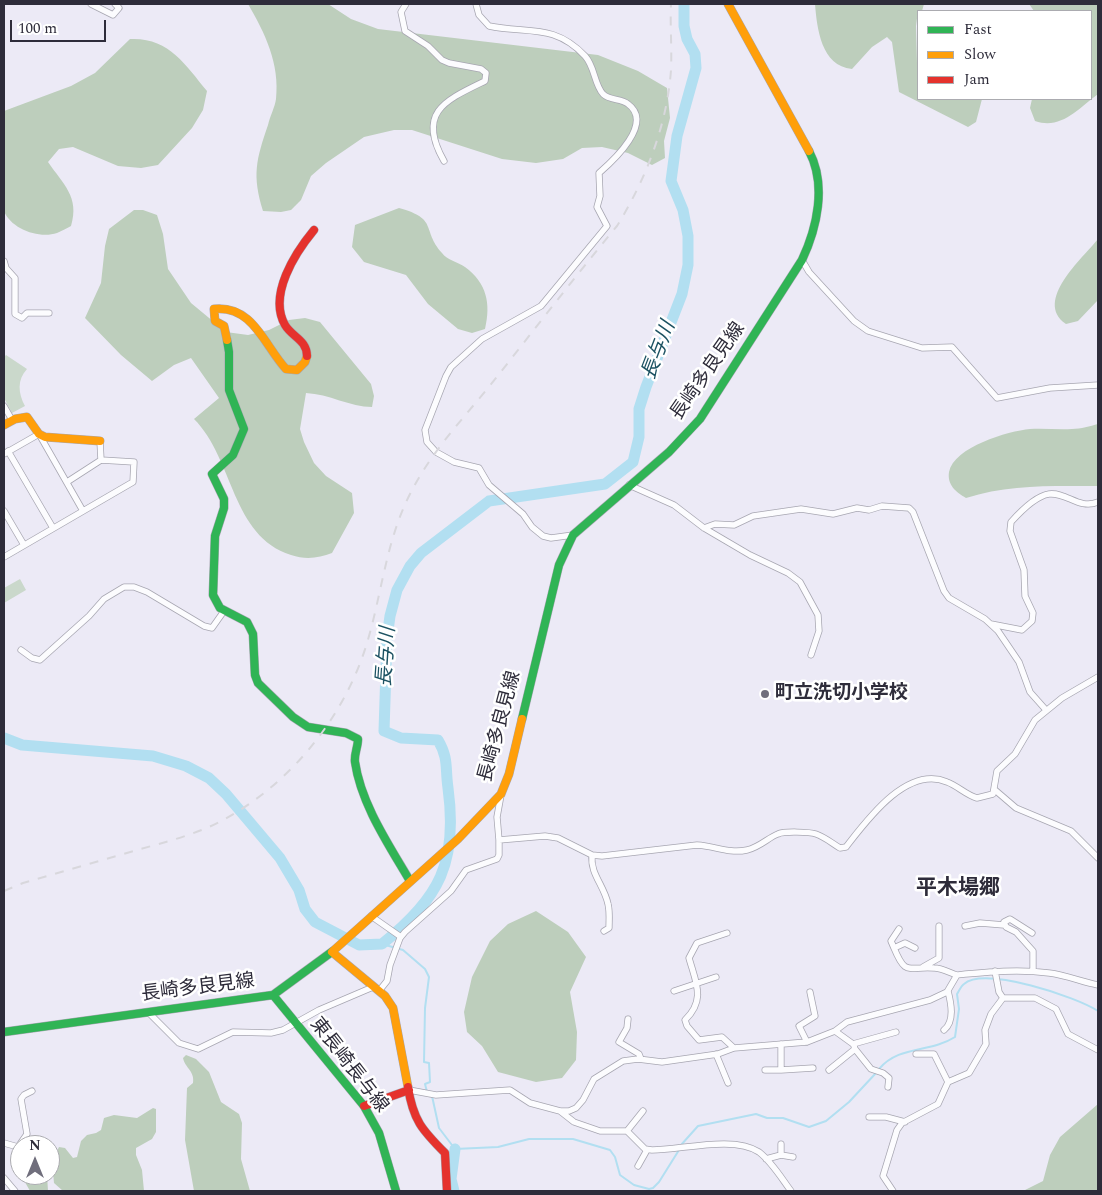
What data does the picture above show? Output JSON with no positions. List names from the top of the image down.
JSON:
{
  "streets": {
    "main road": ["長崎多良見線", "東長崎長与線"]
  },
  "crossings": [
    ["長崎多良見線", "東長崎長与線"]
  ],
  "districts": ["平木場郷"],
  "water": ["長与川"],
  "places": ["町立洗切小学校"],
  "legend": ["Fast", "Slow", "Jam"],
  "scale_bar": "100 m",
  "north": "top"
}
